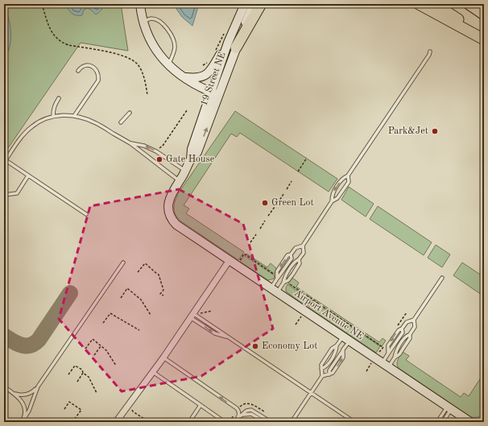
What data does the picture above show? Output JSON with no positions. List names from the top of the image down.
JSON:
{
  "streets": {
    "street": ["19 Street NE", "Airport Avenue NE"]
  },
  "crossings": [
    ["19 Street NE", "Airport Avenue NE"]
  ],
  "places": [
    "Park&Jet",
    "Gate House",
    "Green Lot",
    "Economy Lot"
  ]
}
